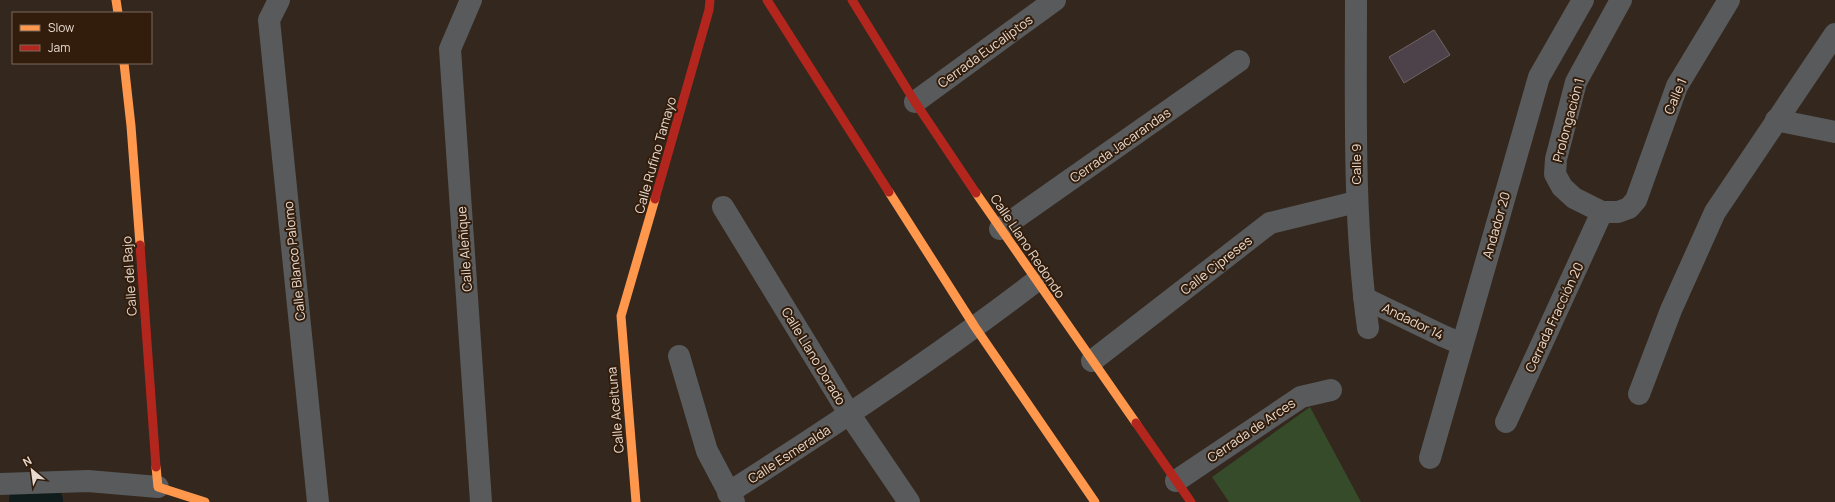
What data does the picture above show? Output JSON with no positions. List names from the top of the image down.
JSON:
{
  "streets": {
    "street": [
      "Cerrada Eucaliptos",
      "Calle 1",
      "Prolongación 1",
      "Cerrada Jacarandas",
      "Calle Rufino Tamayo",
      "Calle 9",
      "Andador 20",
      "Calle Llano Redondo",
      "Calle Aleñique",
      "Calle Blanco Palomo",
      "Calle Cipreses",
      "Calle del Bajo",
      "Cerrada Fracción 20",
      "Andador 14",
      "Calle Llano Dorado",
      "Calle Aceituna",
      "Cerrada de Arces",
      "Calle Esmeralda"
    ]
  },
  "crossings": [
    ["Cerrada Eucaliptos", "Calle Llano Redondo"],
    ["Calle 1", "Prolongación 1"],
    ["Calle 1", "Cerrada Fracción 20"],
    ["Prolongación 1", "Cerrada Fracción 20"],
    ["Cerrada Jacarandas", "Calle Llano Redondo"],
    ["Calle Rufino Tamayo", "Calle Aceituna"],
    ["Calle 9", "Calle Cipreses"],
    ["Calle 9", "Andador 14"],
    ["Andador 20", "Andador 14"],
    ["Calle Llano Redondo", "Calle Cipreses"],
    ["Calle Llano Redondo", "Cerrada de Arces"],
    ["Calle Llano Redondo", "Calle Esmeralda"],
    ["Calle Llano Dorado", "Calle Esmeralda"]
  ],
  "legend": ["Slow", "Jam"],
  "north": "top left"
}
